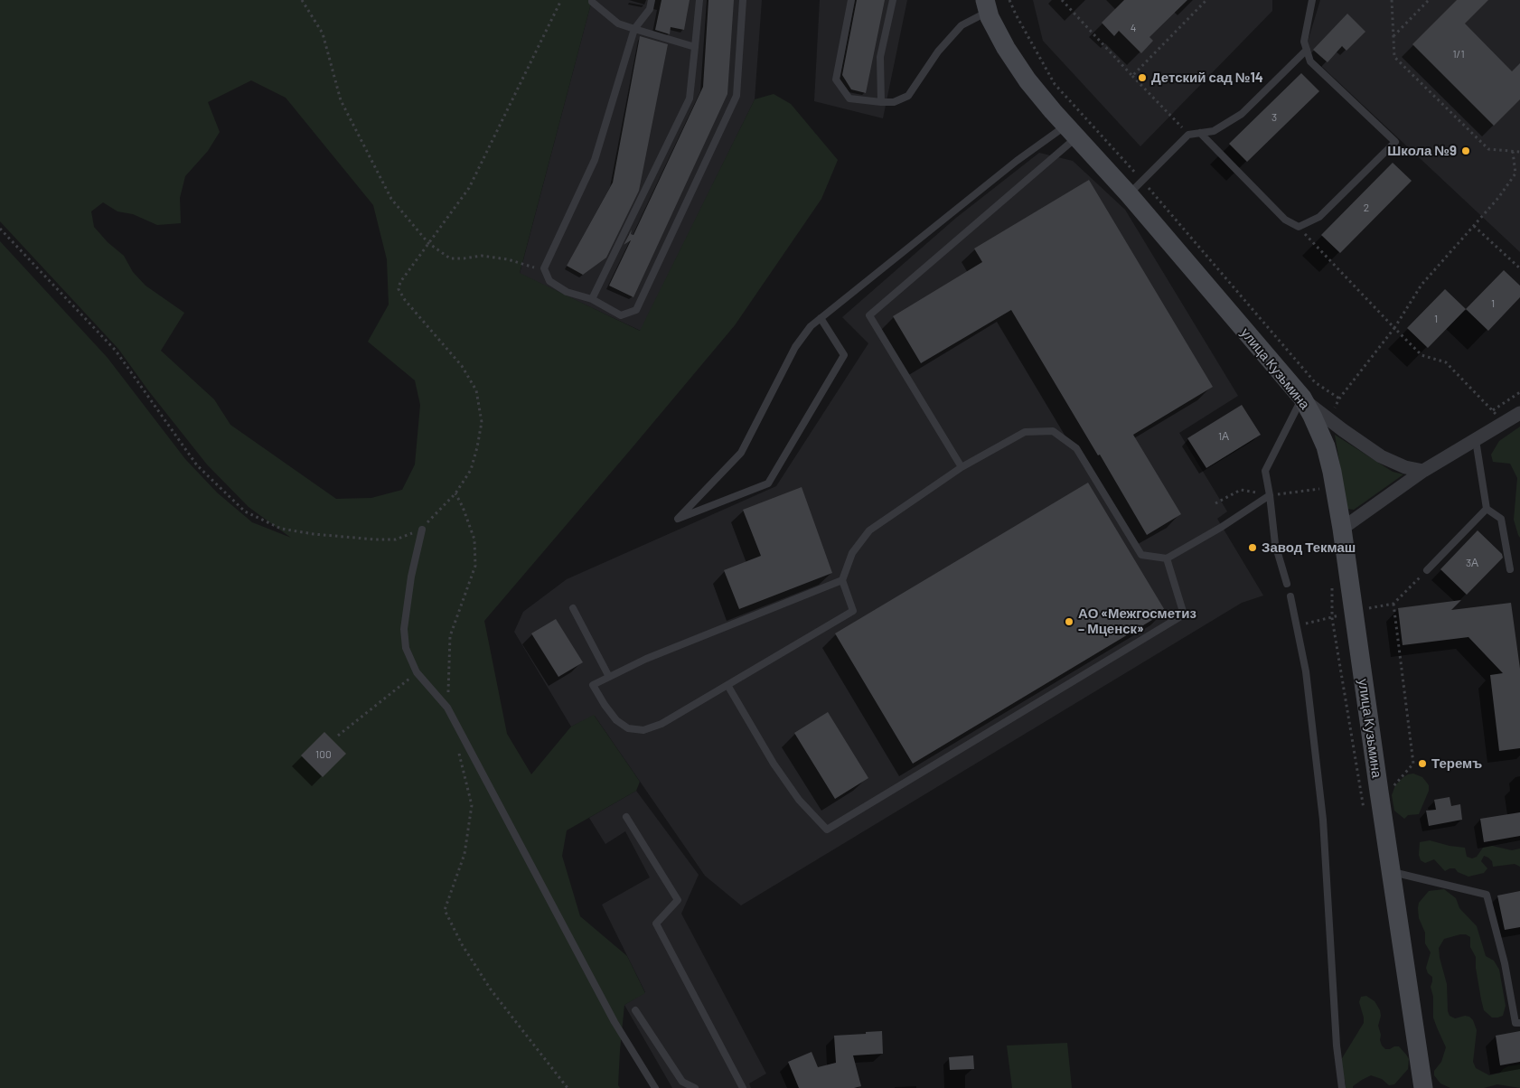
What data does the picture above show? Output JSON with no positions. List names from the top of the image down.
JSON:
{
  "streets": {
    "main road": ["улица Кузьмина"]
  },
  "places": [
    "Детский сад №14",
    "Школа №9",
    "Завод Текмаш",
    "АО «Межгосметиз – Мценск»",
    "Теремъ"
  ],
  "house_numbers": [
    "4",
    "1/1",
    "3",
    "2",
    "1",
    "1",
    "1А",
    "3А",
    "100"
  ]
}
